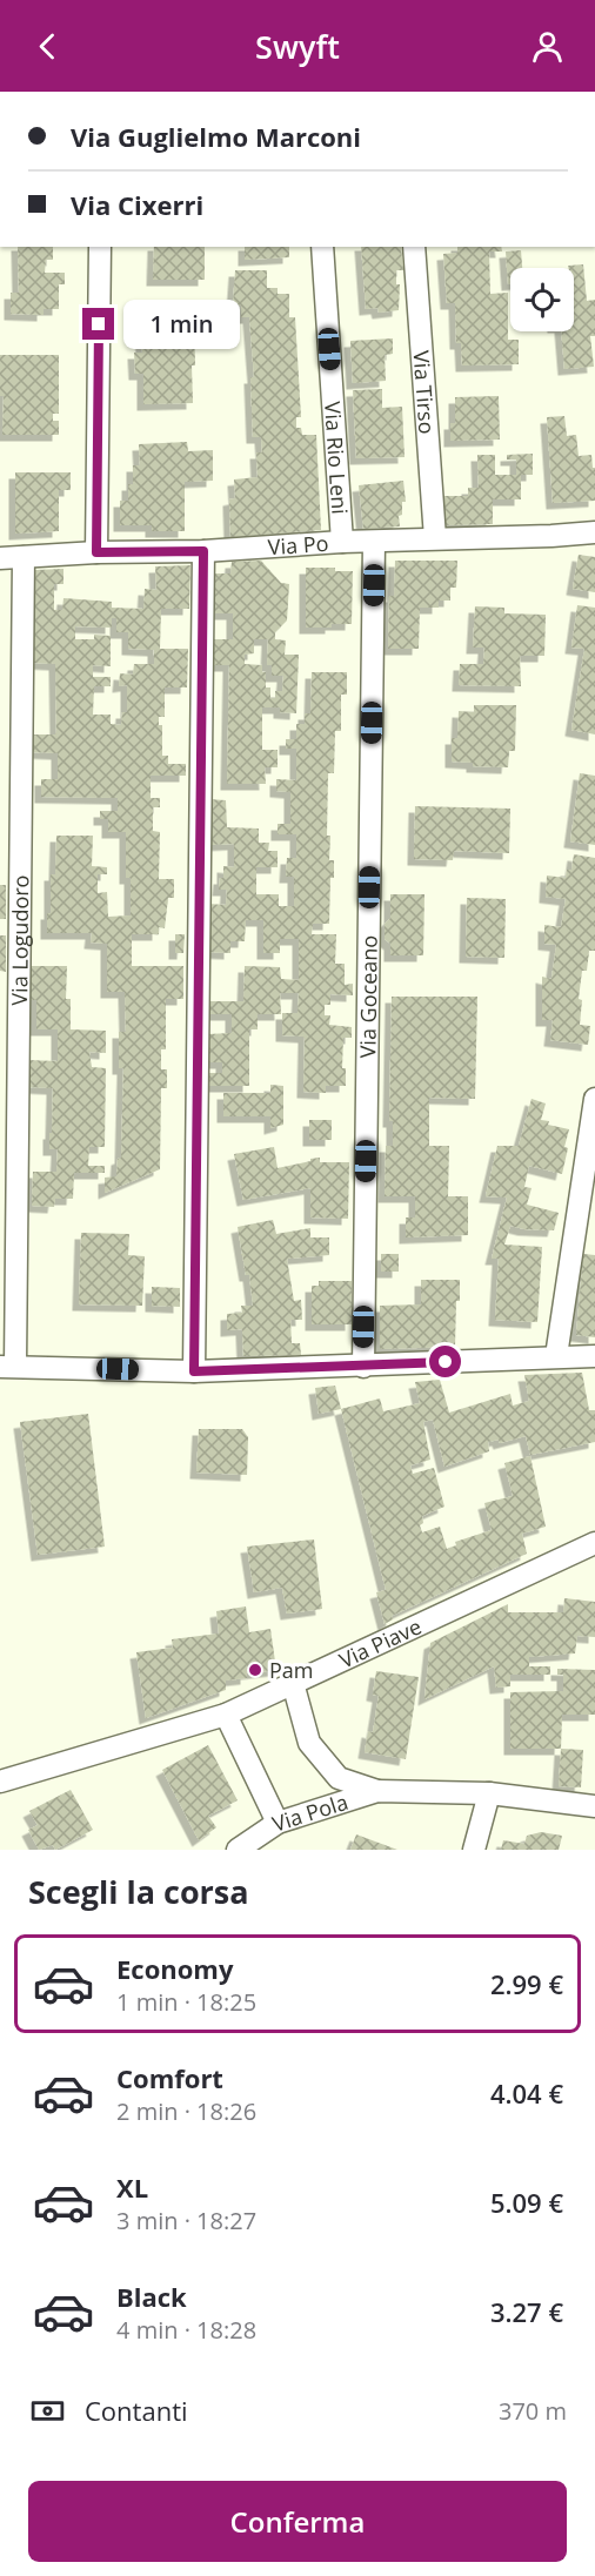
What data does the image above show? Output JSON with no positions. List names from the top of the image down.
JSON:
{
  "streets": {
    "street": [
      "Via Tirso",
      "Via Rio Leni",
      "Via Po",
      "Via Logudoro",
      "Via Goceano",
      "Via Piave",
      "Via Pola"
    ]
  },
  "crossings": [
    ["Via Tirso", "Via Po"],
    ["Via Rio Leni", "Via Po"],
    ["Via Po", "Via Logudoro"],
    ["Via Po", "Via Goceano"],
    ["Via Piave", "Via Pola"]
  ],
  "places": ["Pam"],
  "page": {
    "header": "Swyft",
    "banner": ["Via Guglielmo Marconi", "Via Cixerri"],
    "bubble": "1 min",
    "heading": "Scegli la corsa",
    "list": [
      {
        "name": "Economy",
        "note": "1 min · 18:25",
        "value": "2.99 €"
      },
      {
        "name": "Comfort",
        "note": "2 min · 18:26",
        "value": "4.04 €"
      },
      {
        "name": "XL",
        "note": "3 min · 18:27",
        "value": "5.09 €"
      },
      {
        "name": "Black",
        "note": "4 min · 18:28",
        "value": "3.27 €"
      }
    ],
    "pay": ["Contanti", "370 m"],
    "buttons": "Conferma"
  }
}
